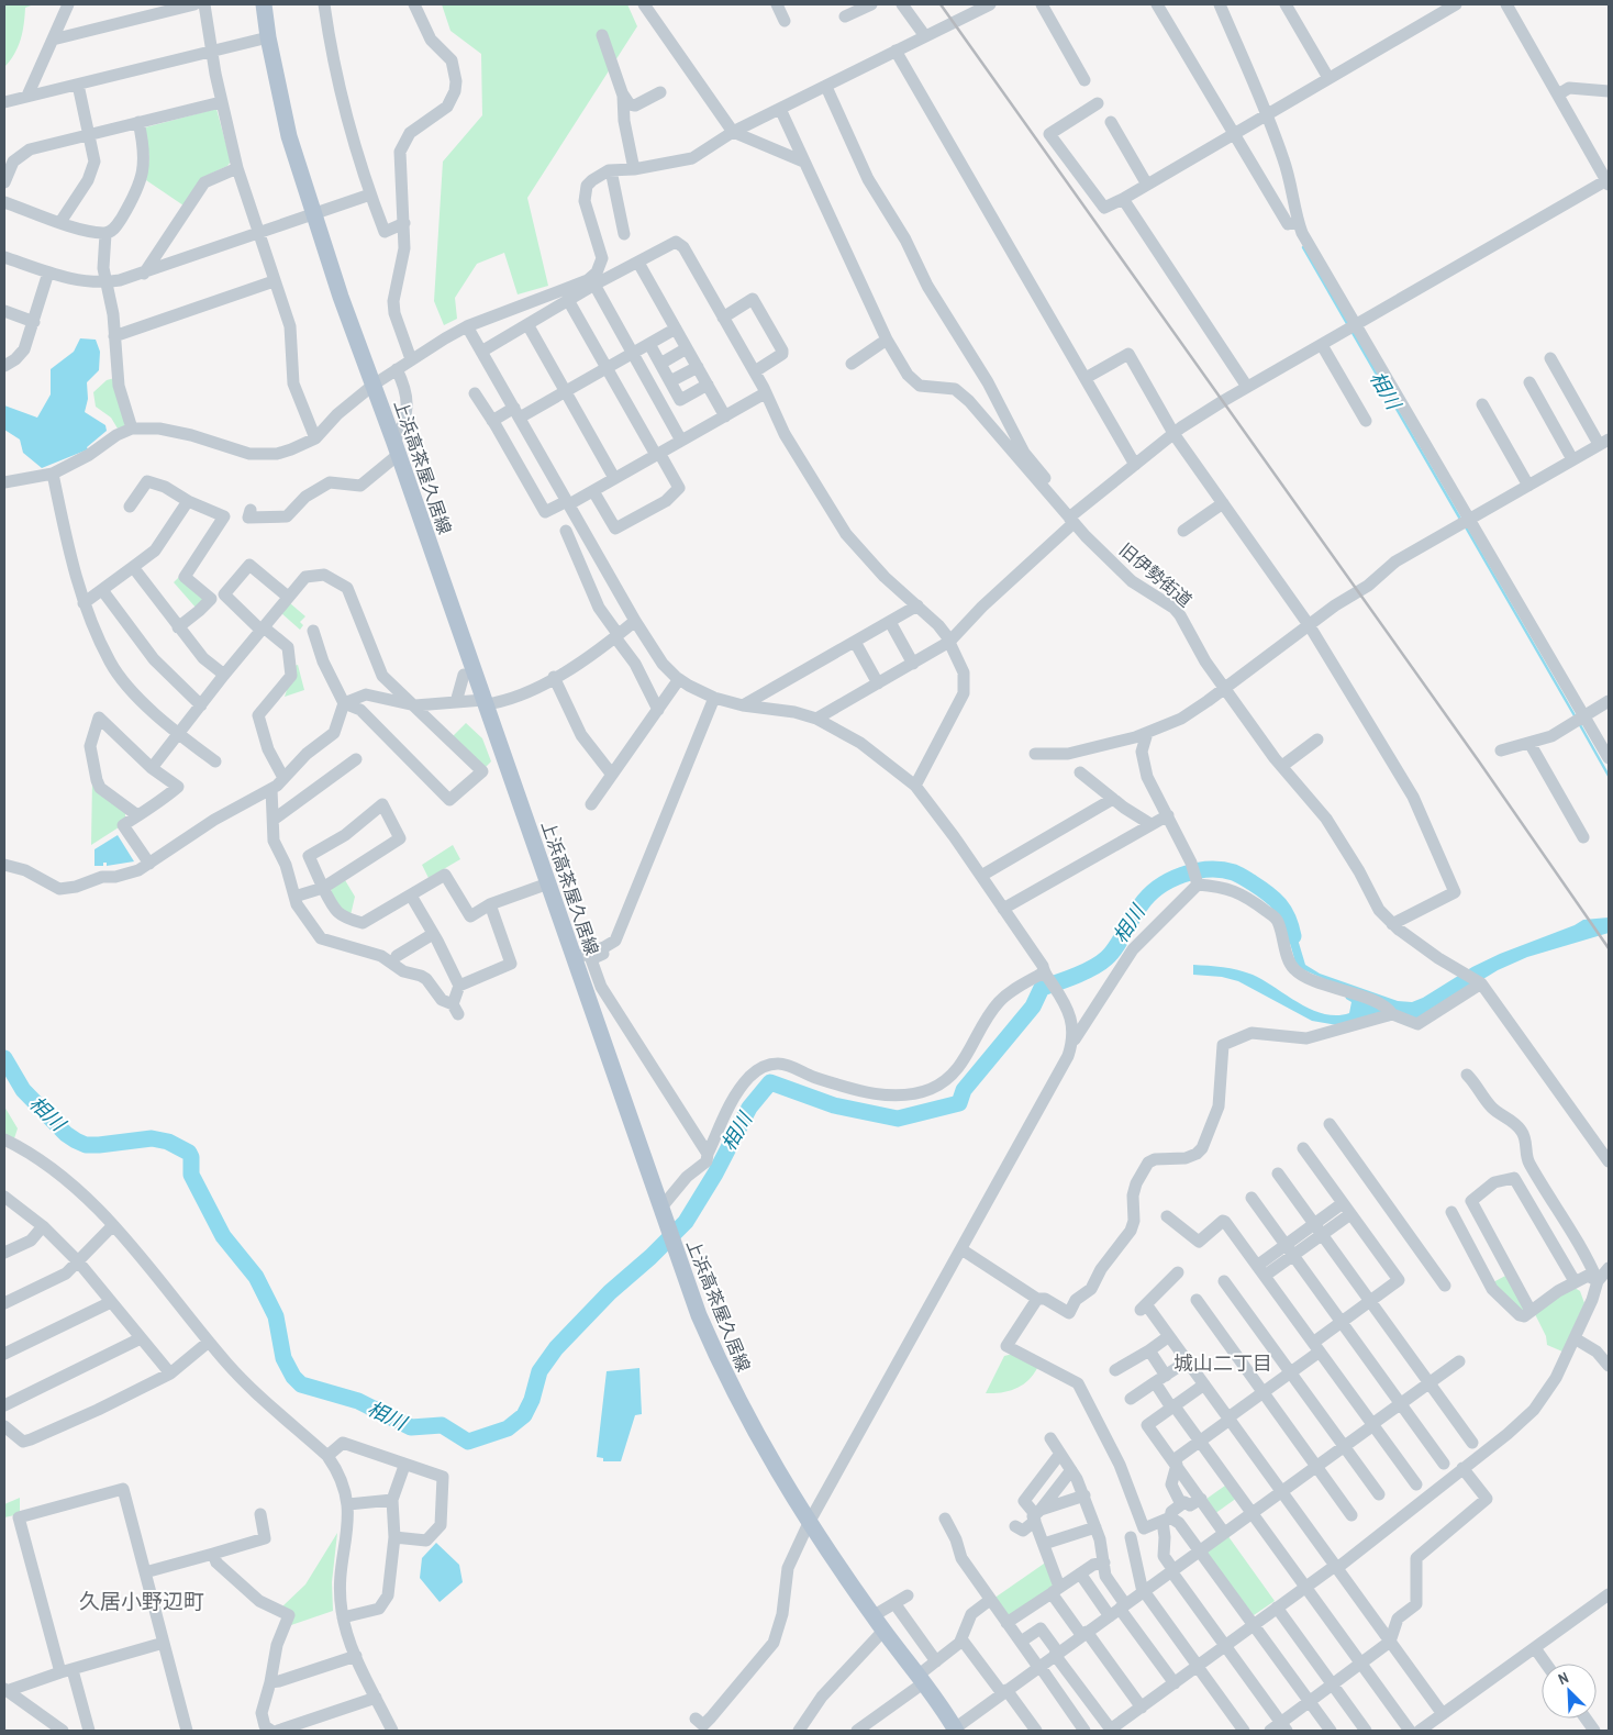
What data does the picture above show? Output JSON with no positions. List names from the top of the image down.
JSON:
{
  "streets": {
    "main road": ["上浜高茶屋久居線"],
    "street": ["旧伊勢街道"]
  },
  "districts": ["城山二丁目", "久居小野辺町"],
  "water": ["相川"],
  "north": "top left"
}
